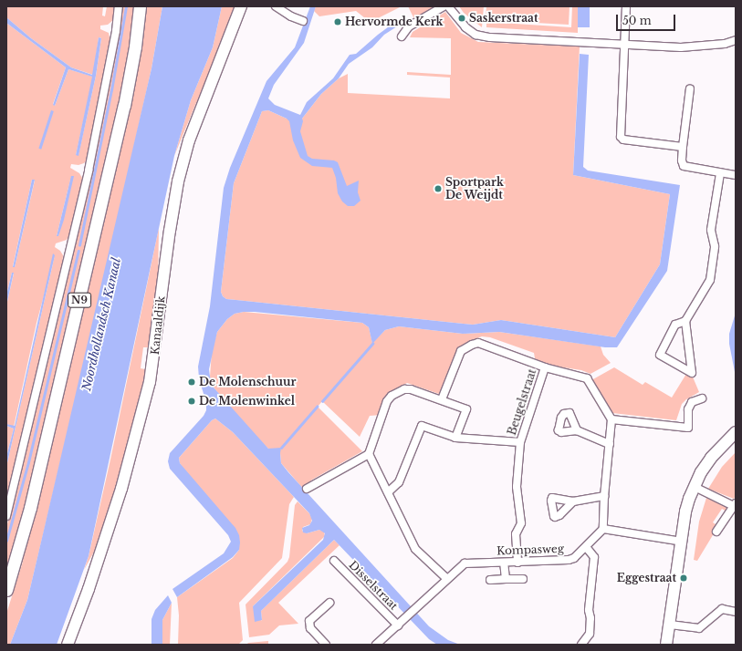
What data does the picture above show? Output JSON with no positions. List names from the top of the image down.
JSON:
{
  "streets": {
    "main road": ["N9"],
    "street": [
      "Kanaaldijk",
      "Beugelstraat",
      "Kompasweg",
      "Disselstraat"
    ]
  },
  "crossings": [
    ["Beugelstraat", "Kompasweg"],
    ["Kompasweg", "Disselstraat"]
  ],
  "water": ["Noordhollandsch Kanaal"],
  "places": [
    "Saskerstraat",
    "Hervormde Kerk",
    "Sportpark De Weijdt",
    "De Molenschuur",
    "De Molenwinkel",
    "Eggestraat"
  ],
  "scale_bar": "50 m"
}
